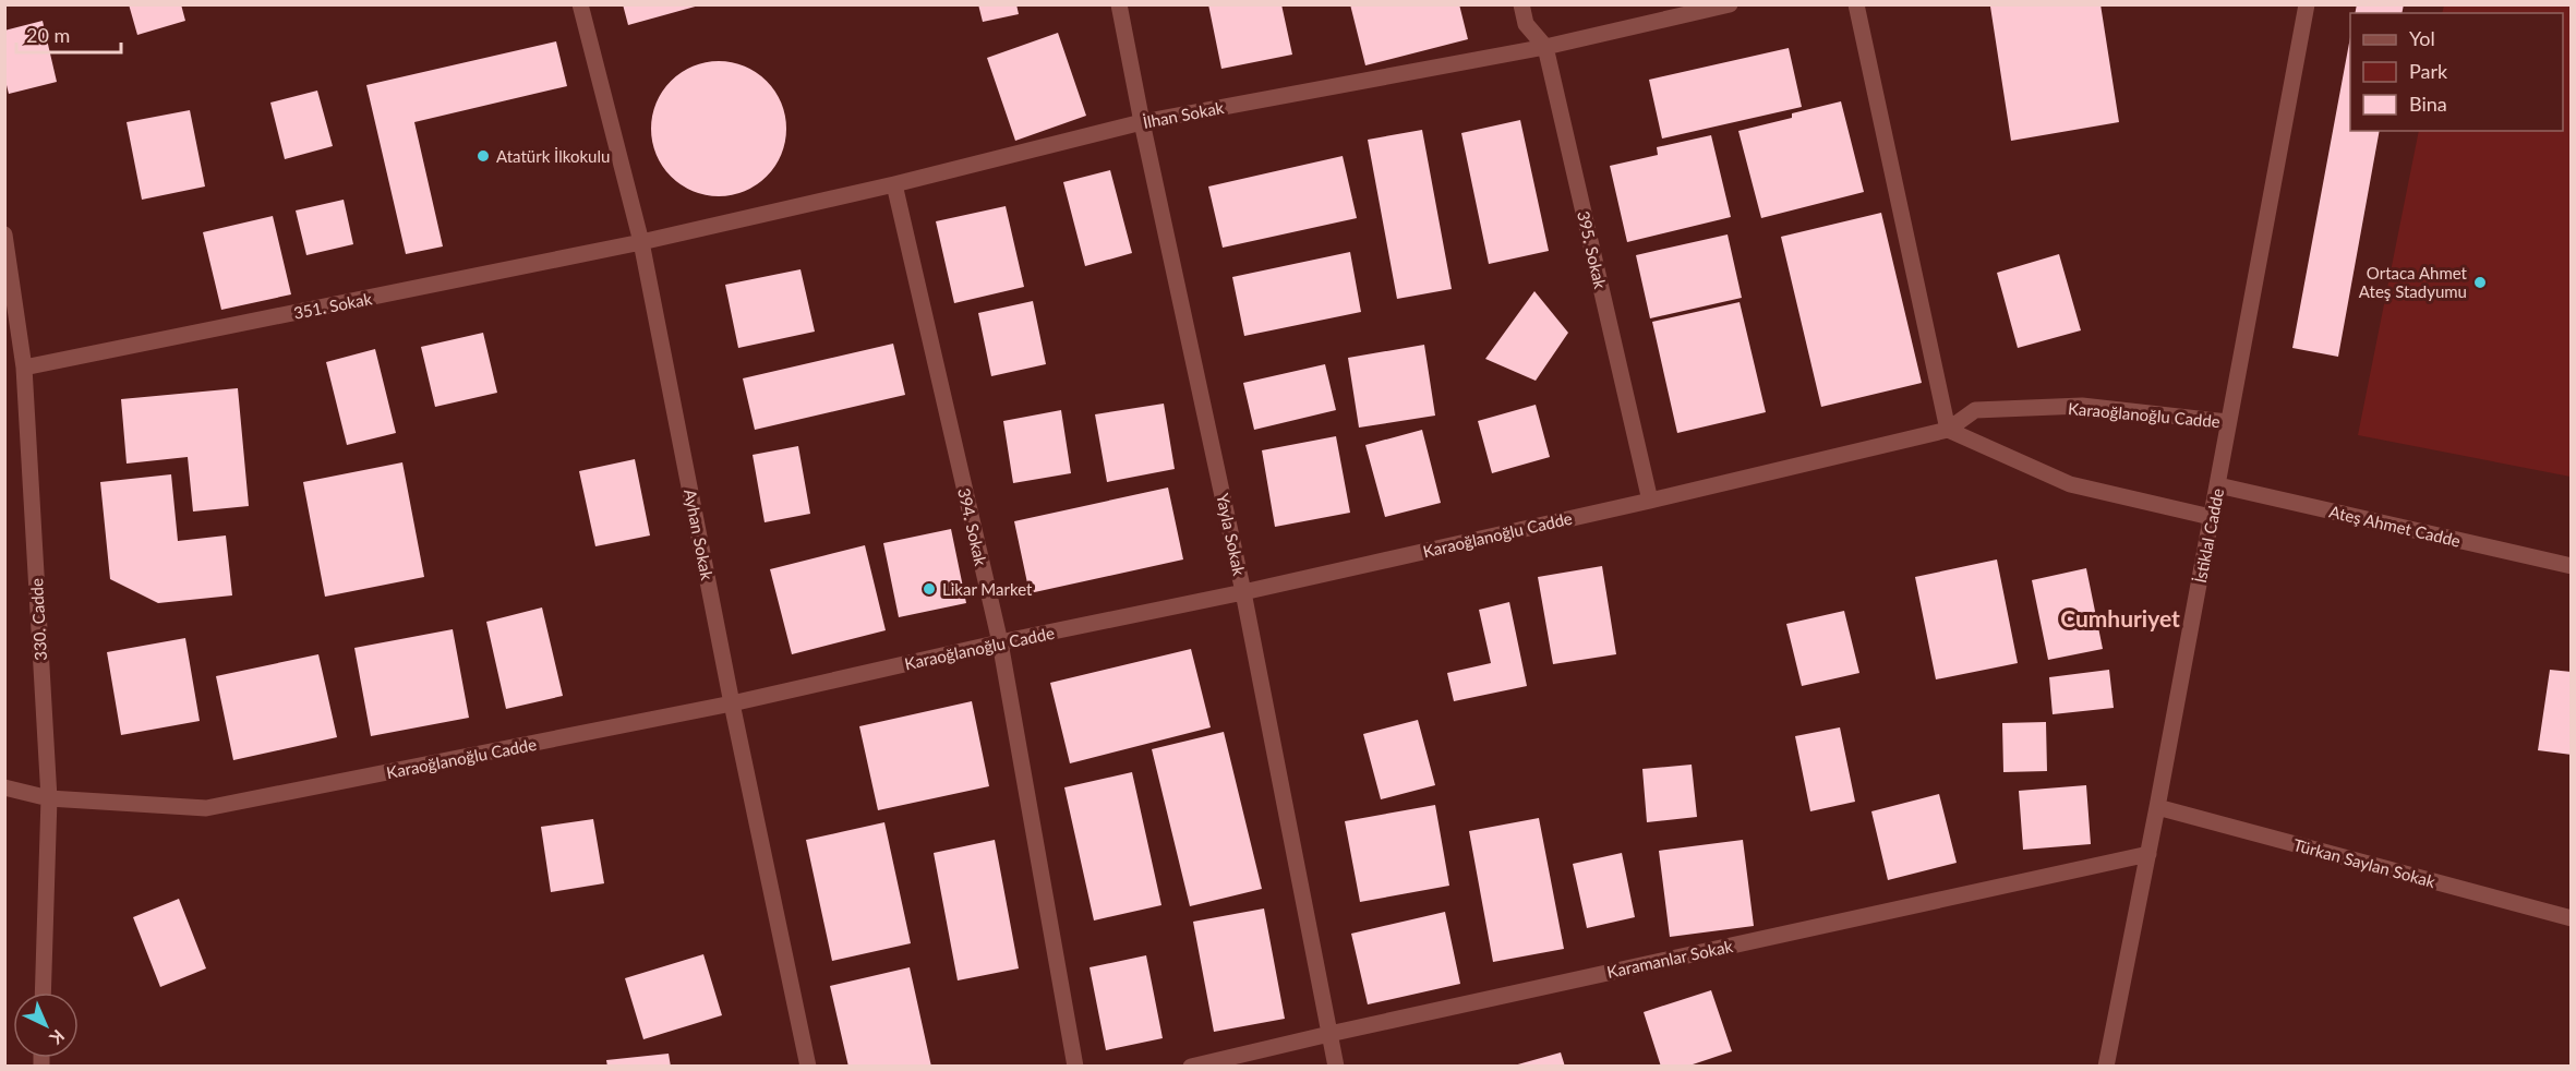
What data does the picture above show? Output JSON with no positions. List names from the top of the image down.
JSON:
{
  "streets": {
    "street": [
      "İlhan Sokak",
      "395. Sokak",
      "351. Sokak",
      "Karaoğlanoğlu Cadde",
      "Ateş Ahmet Cadde",
      "394. Sokak",
      "Ayhan Sokak",
      "Yayla Sokak",
      "İstiklal Cadde",
      "330. Cadde",
      "Türkan Saylan Sokak",
      "Karamanlar Sokak"
    ]
  },
  "crossings": [
    ["İlhan Sokak", "395. Sokak"],
    ["İlhan Sokak", "351. Sokak"],
    ["İlhan Sokak", "394. Sokak"],
    ["İlhan Sokak", "Ayhan Sokak"],
    ["İlhan Sokak", "Yayla Sokak"],
    ["395. Sokak", "Karaoğlanoğlu Cadde"],
    ["351. Sokak", "Ayhan Sokak"],
    ["351. Sokak", "330. Cadde"],
    ["Karaoğlanoğlu Cadde", "394. Sokak"],
    ["Karaoğlanoğlu Cadde", "Ayhan Sokak"],
    ["Karaoğlanoğlu Cadde", "Yayla Sokak"],
    ["Karaoğlanoğlu Cadde", "İstiklal Cadde"],
    ["Karaoğlanoğlu Cadde", "330. Cadde"],
    ["Ateş Ahmet Cadde", "İstiklal Cadde"],
    ["Yayla Sokak", "Karamanlar Sokak"],
    ["İstiklal Cadde", "Türkan Saylan Sokak"],
    ["İstiklal Cadde", "Karamanlar Sokak"]
  ],
  "districts": ["Cumhuriyet"],
  "places": ["Atatürk İlkokulu", "Ortaca Ahmet Ateş Stadyumu", "Likar Market"],
  "legend": ["Yol", "Park", "Bina"],
  "scale_bar": "20 m",
  "north": "bottom right"
}
